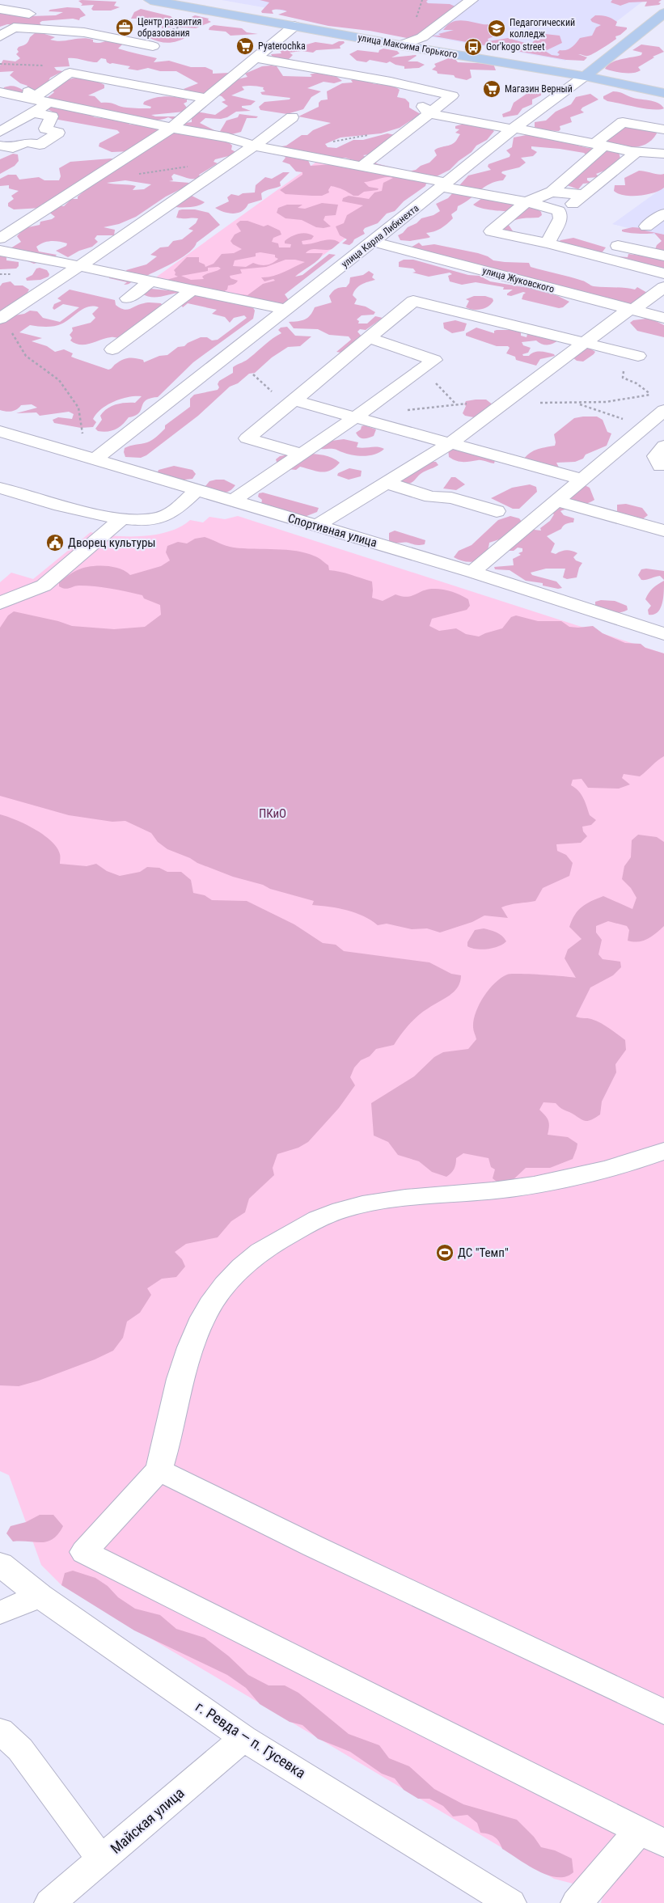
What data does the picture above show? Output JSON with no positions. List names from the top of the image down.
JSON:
{
  "streets": {
    "main road": ["улица Максима Горького", "улица Карла Либкнехта"],
    "street": [
      "улица Жуковского",
      "Спортивная улица",
      "г. Ревда — п. Гусевка",
      "Майская улица"
    ]
  },
  "crossings": [
    ["улица Максима Горького", "улица Карла Либкнехта"],
    ["улица Карла Либкнехта", "улица Жуковского"],
    ["улица Карла Либкнехта", "Спортивная улица"],
    ["г. Ревда — п. Гусевка", "Майская улица"]
  ],
  "parks": ["ПКиО"],
  "places": {
    "office": ["Центр развития образования"],
    "school or university": ["Педагогический колледж"],
    "supermarket": ["Pyaterochka", "Магазин Верный"],
    "bus stop": ["Gor'kogo street"],
    "public building": ["Дворец культуры"],
    "sports": ["ДС \"Темп\""]
  }
}
